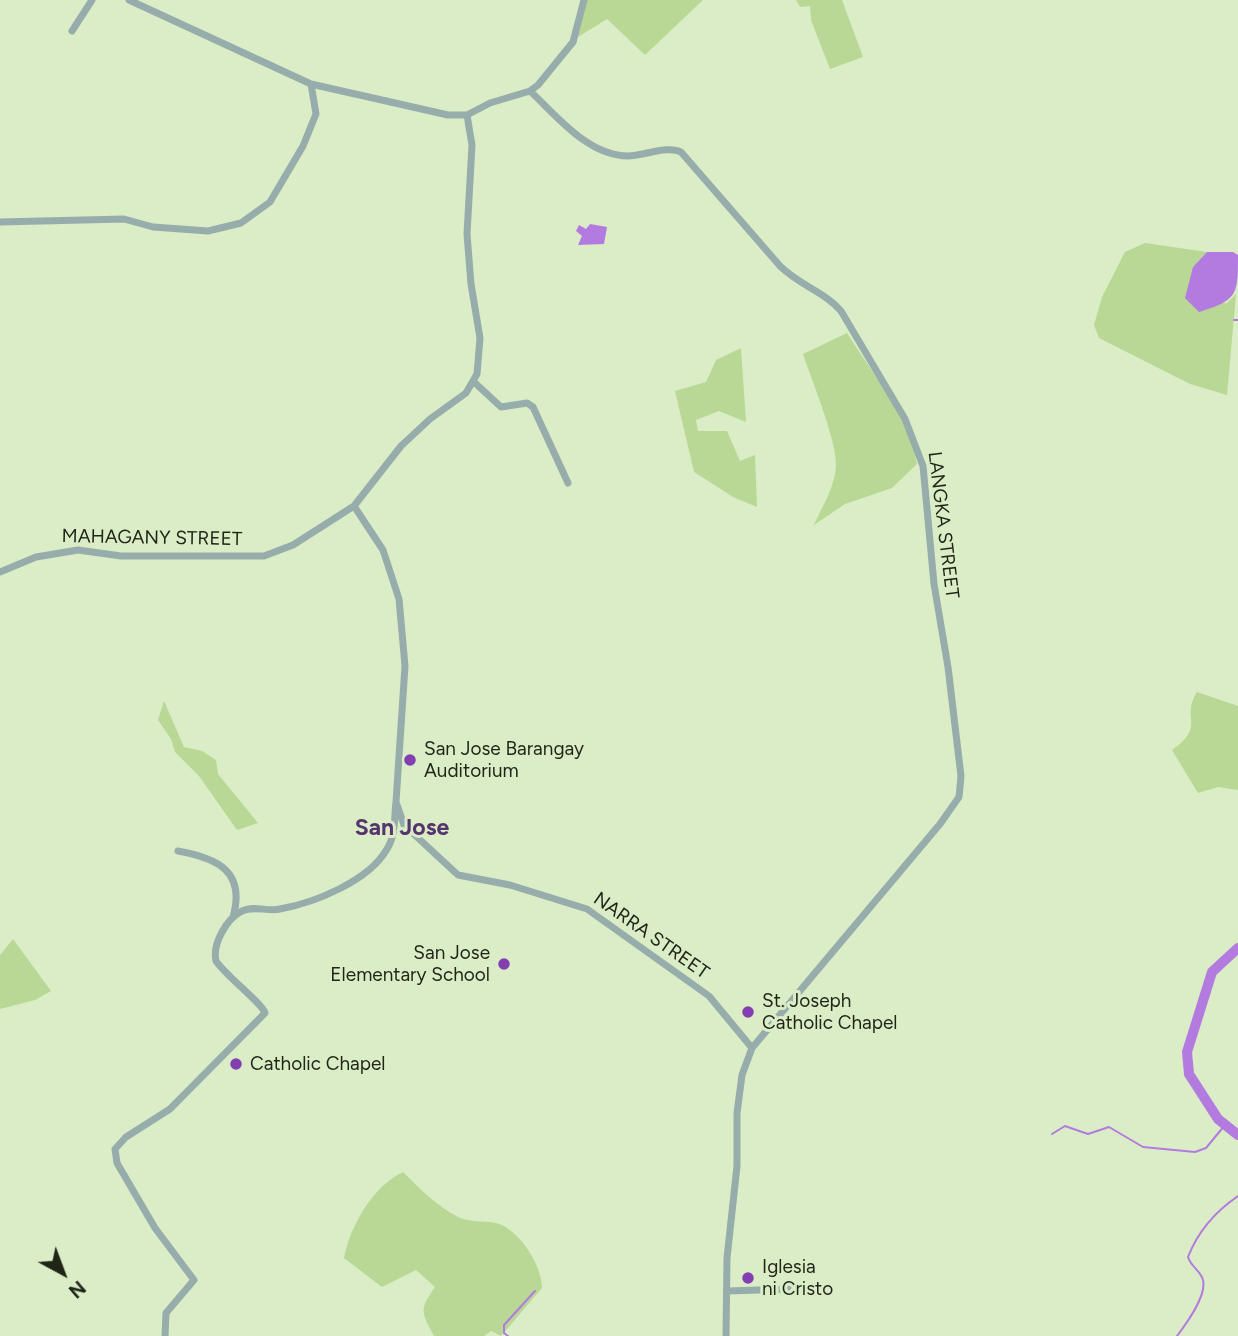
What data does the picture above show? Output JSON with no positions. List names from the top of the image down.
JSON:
{
  "streets": {
    "street": ["LANGKA STREET", "MAHAGANY STREET", "NARRA STREET"]
  },
  "crossings": [
    ["LANGKA STREET", "NARRA STREET"],
    ["MAHAGANY STREET", "NARRA STREET"]
  ],
  "districts": ["San Jose"],
  "places": [
    "San Jose Barangay Auditorium",
    "San Jose Elementary School",
    "St. Joseph Catholic Chapel",
    "Catholic Chapel",
    "Iglesia ni Cristo"
  ],
  "north": "bottom right"
}
